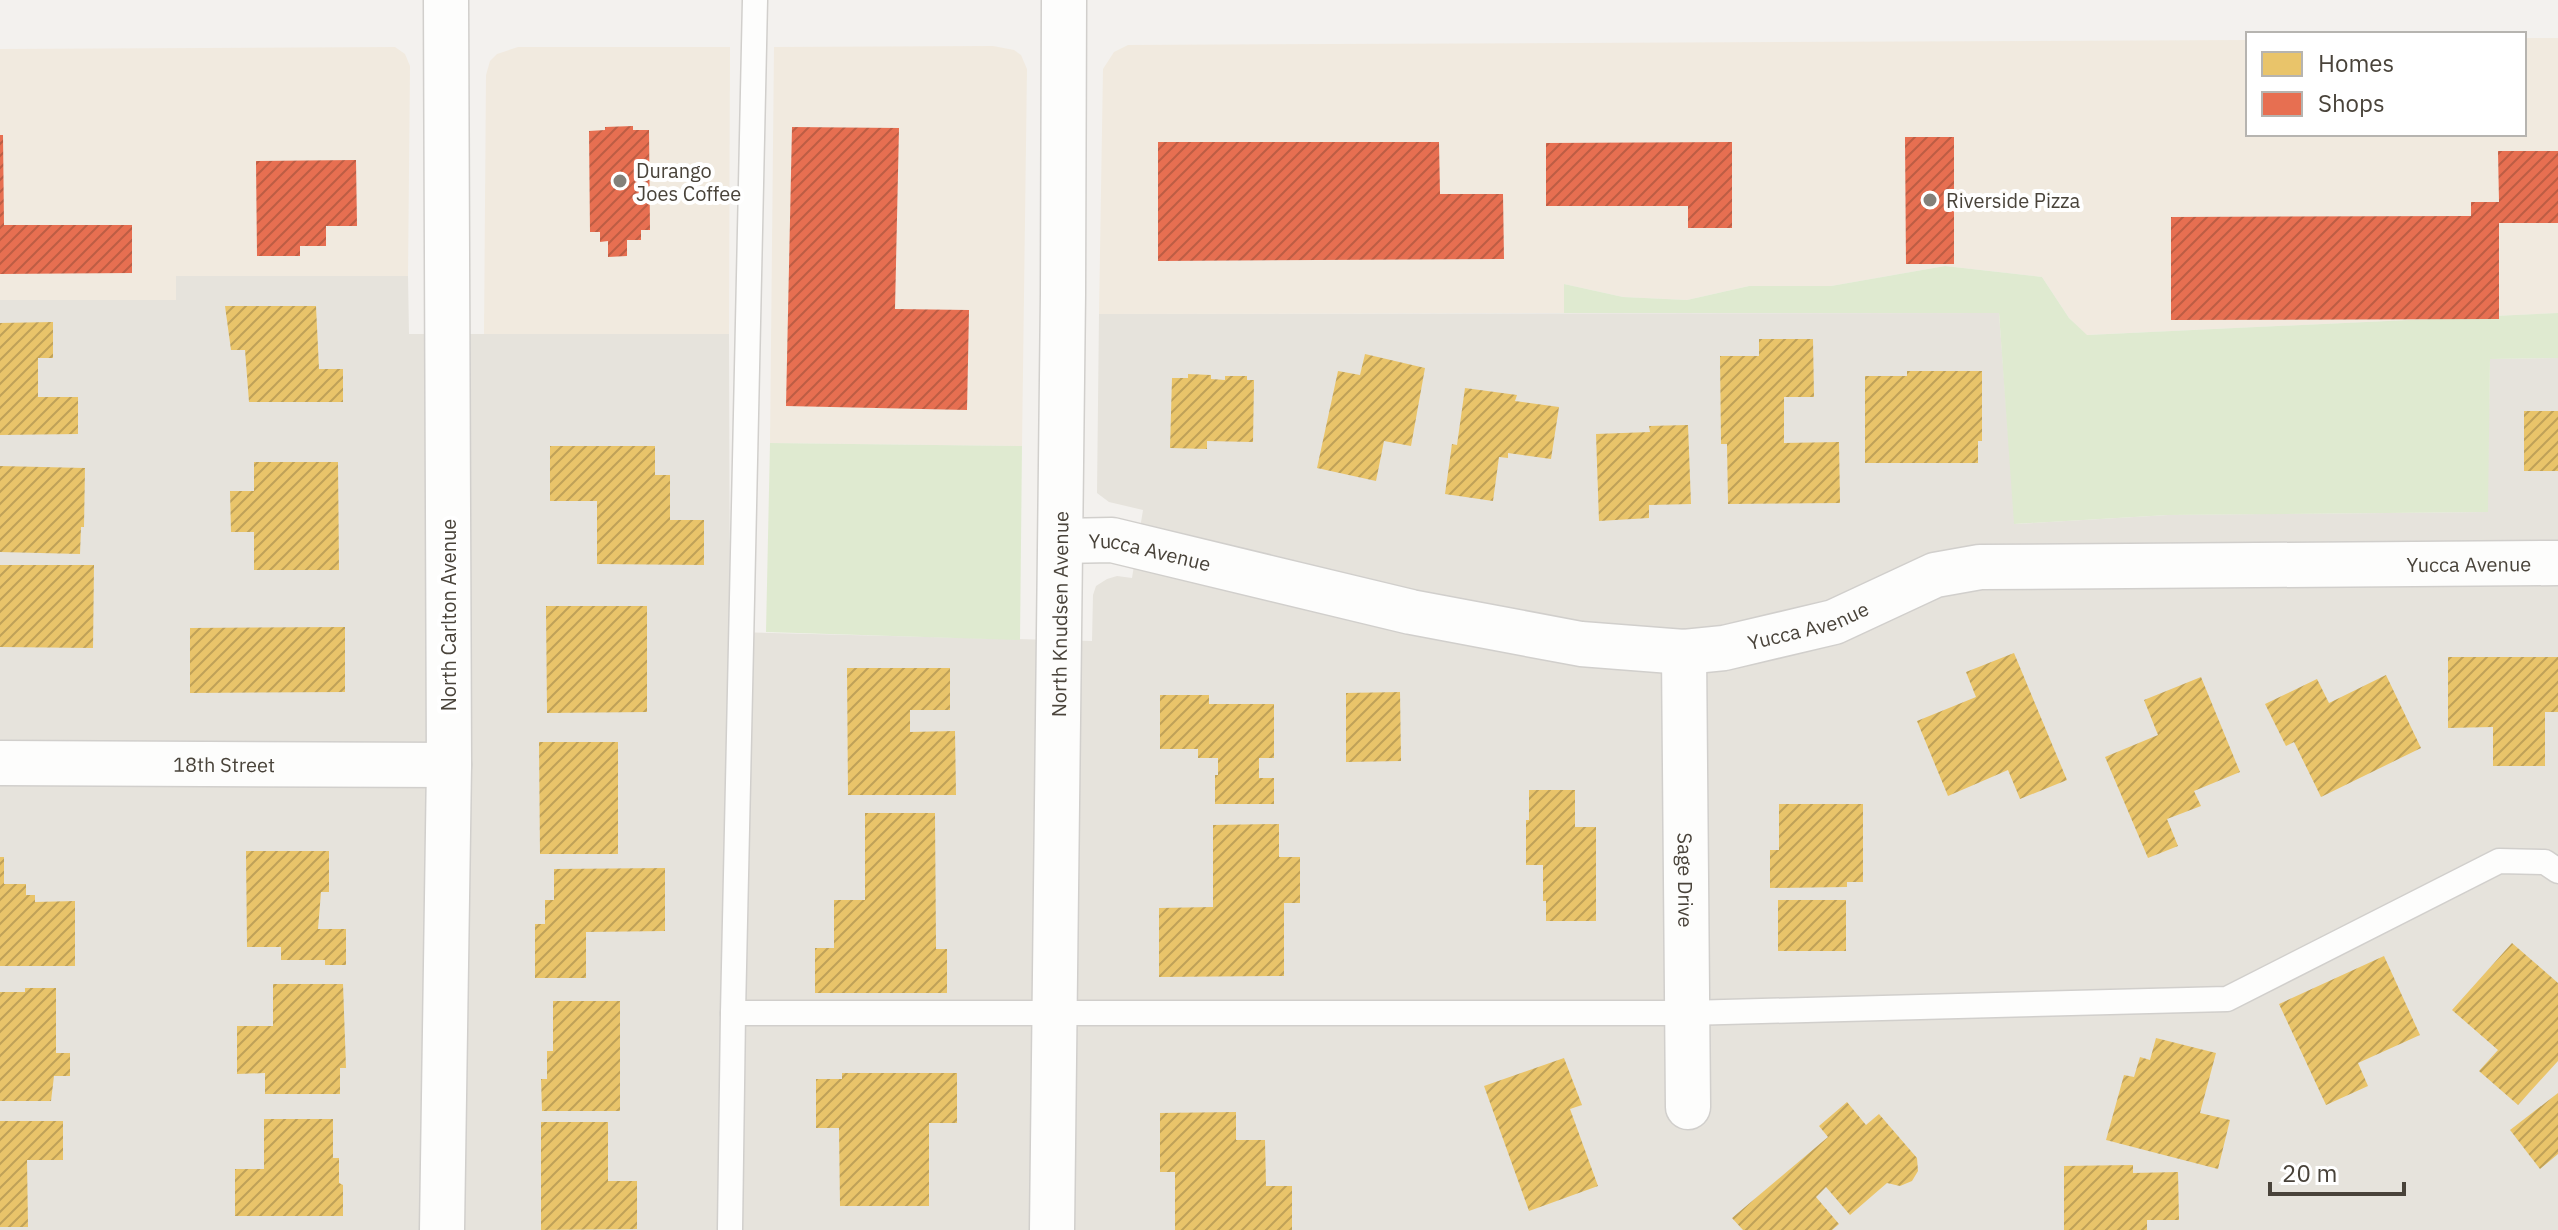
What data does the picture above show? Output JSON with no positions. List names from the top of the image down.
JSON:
{
  "streets": {
    "street": [
      "Yucca Avenue",
      "North Carlton Avenue",
      "North Knudsen Avenue",
      "18th Street",
      "Sage Drive"
    ]
  },
  "crossings": [
    ["Yucca Avenue", "North Knudsen Avenue"],
    ["Yucca Avenue", "Sage Drive"],
    ["North Carlton Avenue", "18th Street"]
  ],
  "places": ["Durango Joes Coffee", "Riverside Pizza"],
  "legend": ["Homes", "Shops"],
  "scale_bar": "20 m"
}
